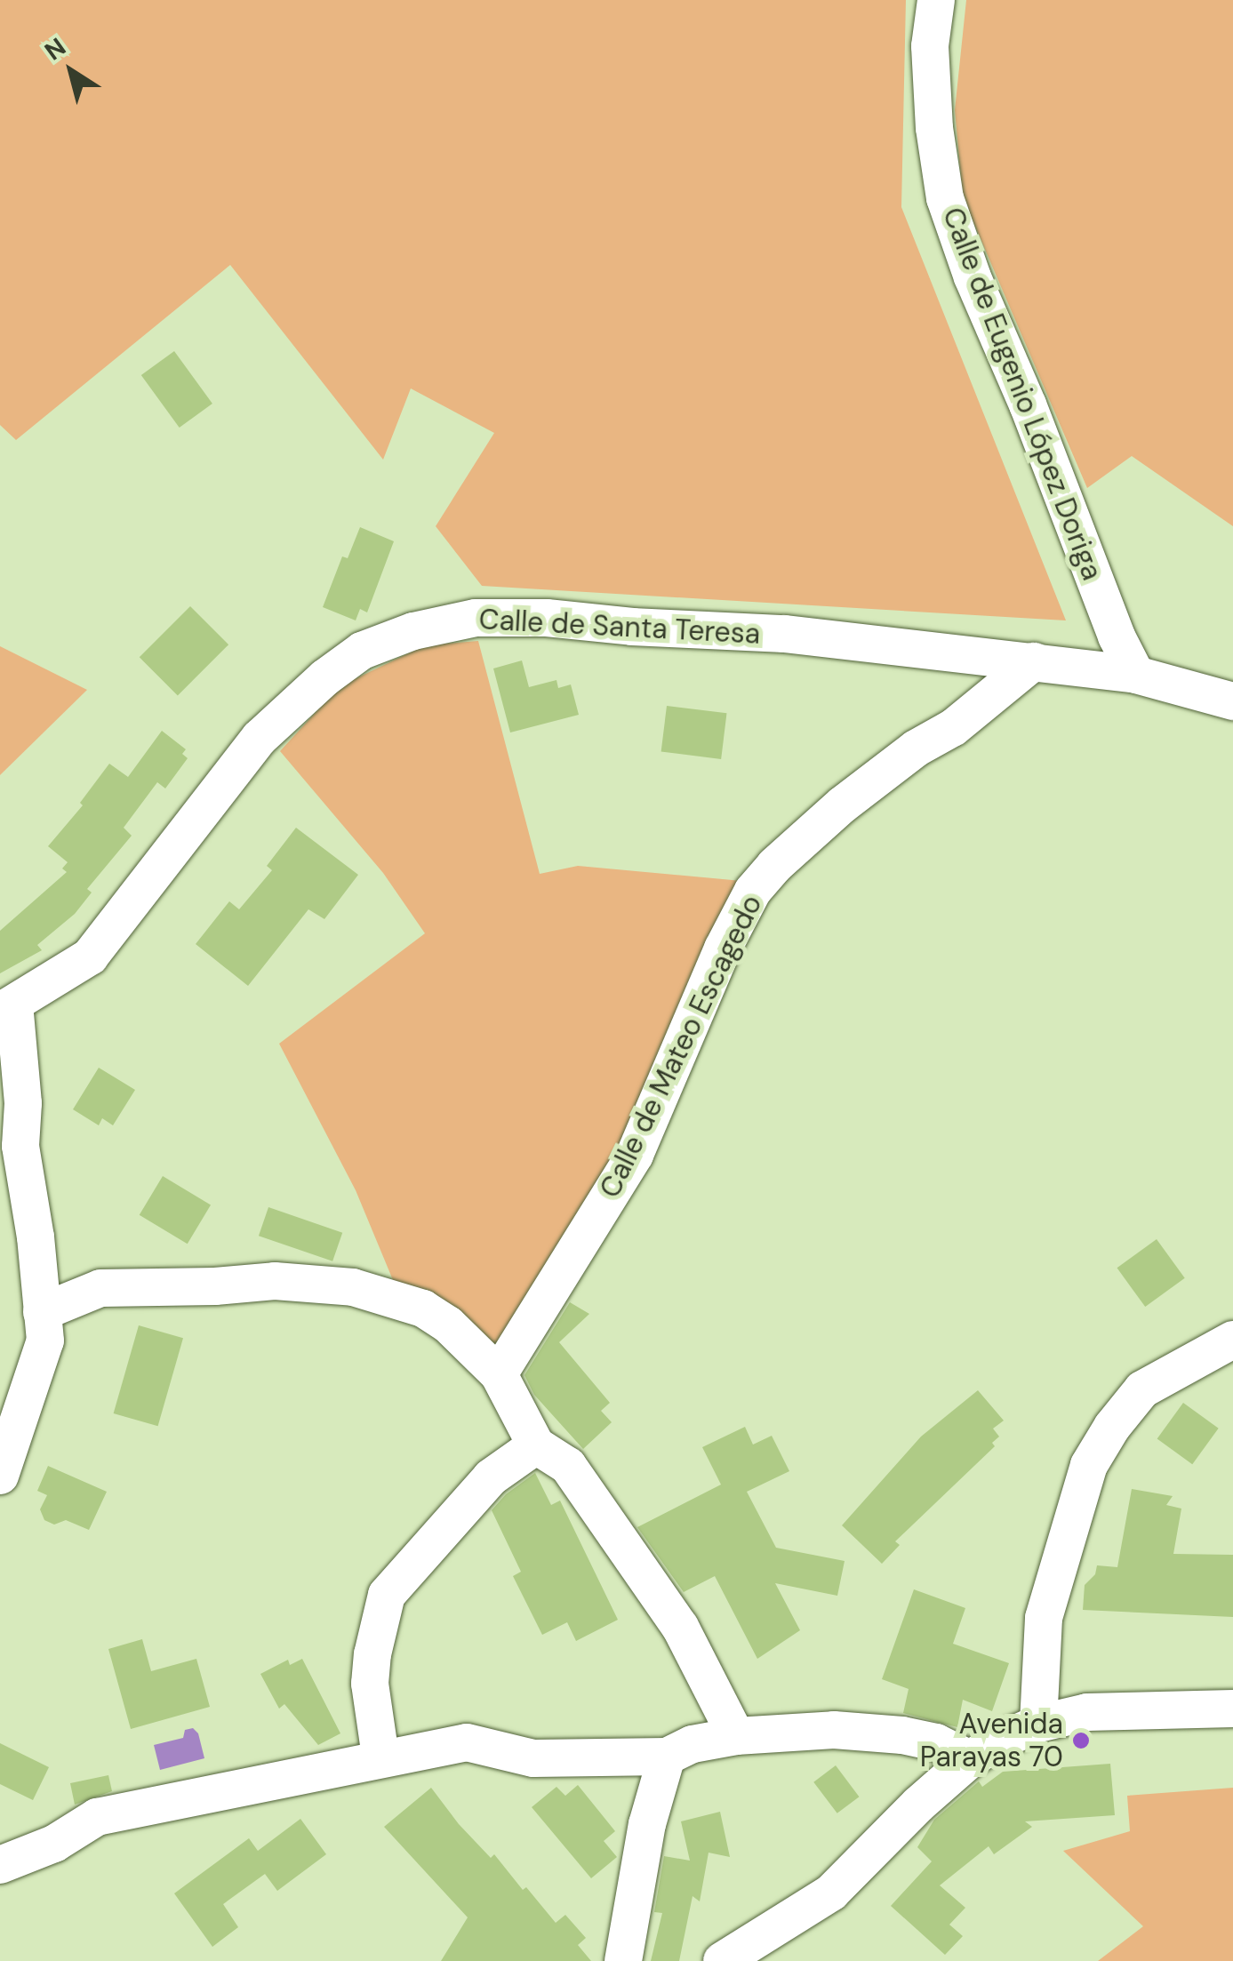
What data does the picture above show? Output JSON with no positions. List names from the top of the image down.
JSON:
{
  "streets": {
    "street": ["Calle de Eugenio López Doriga", "Calle de Santa Teresa", "Calle de Mateo Escagedo"]
  },
  "crossings": [
    ["Calle de Eugenio López Doriga", "Calle de Santa Teresa"],
    ["Calle de Santa Teresa", "Calle de Mateo Escagedo"]
  ],
  "places": ["Avenida Parayas 70"],
  "north": "top left"
}
